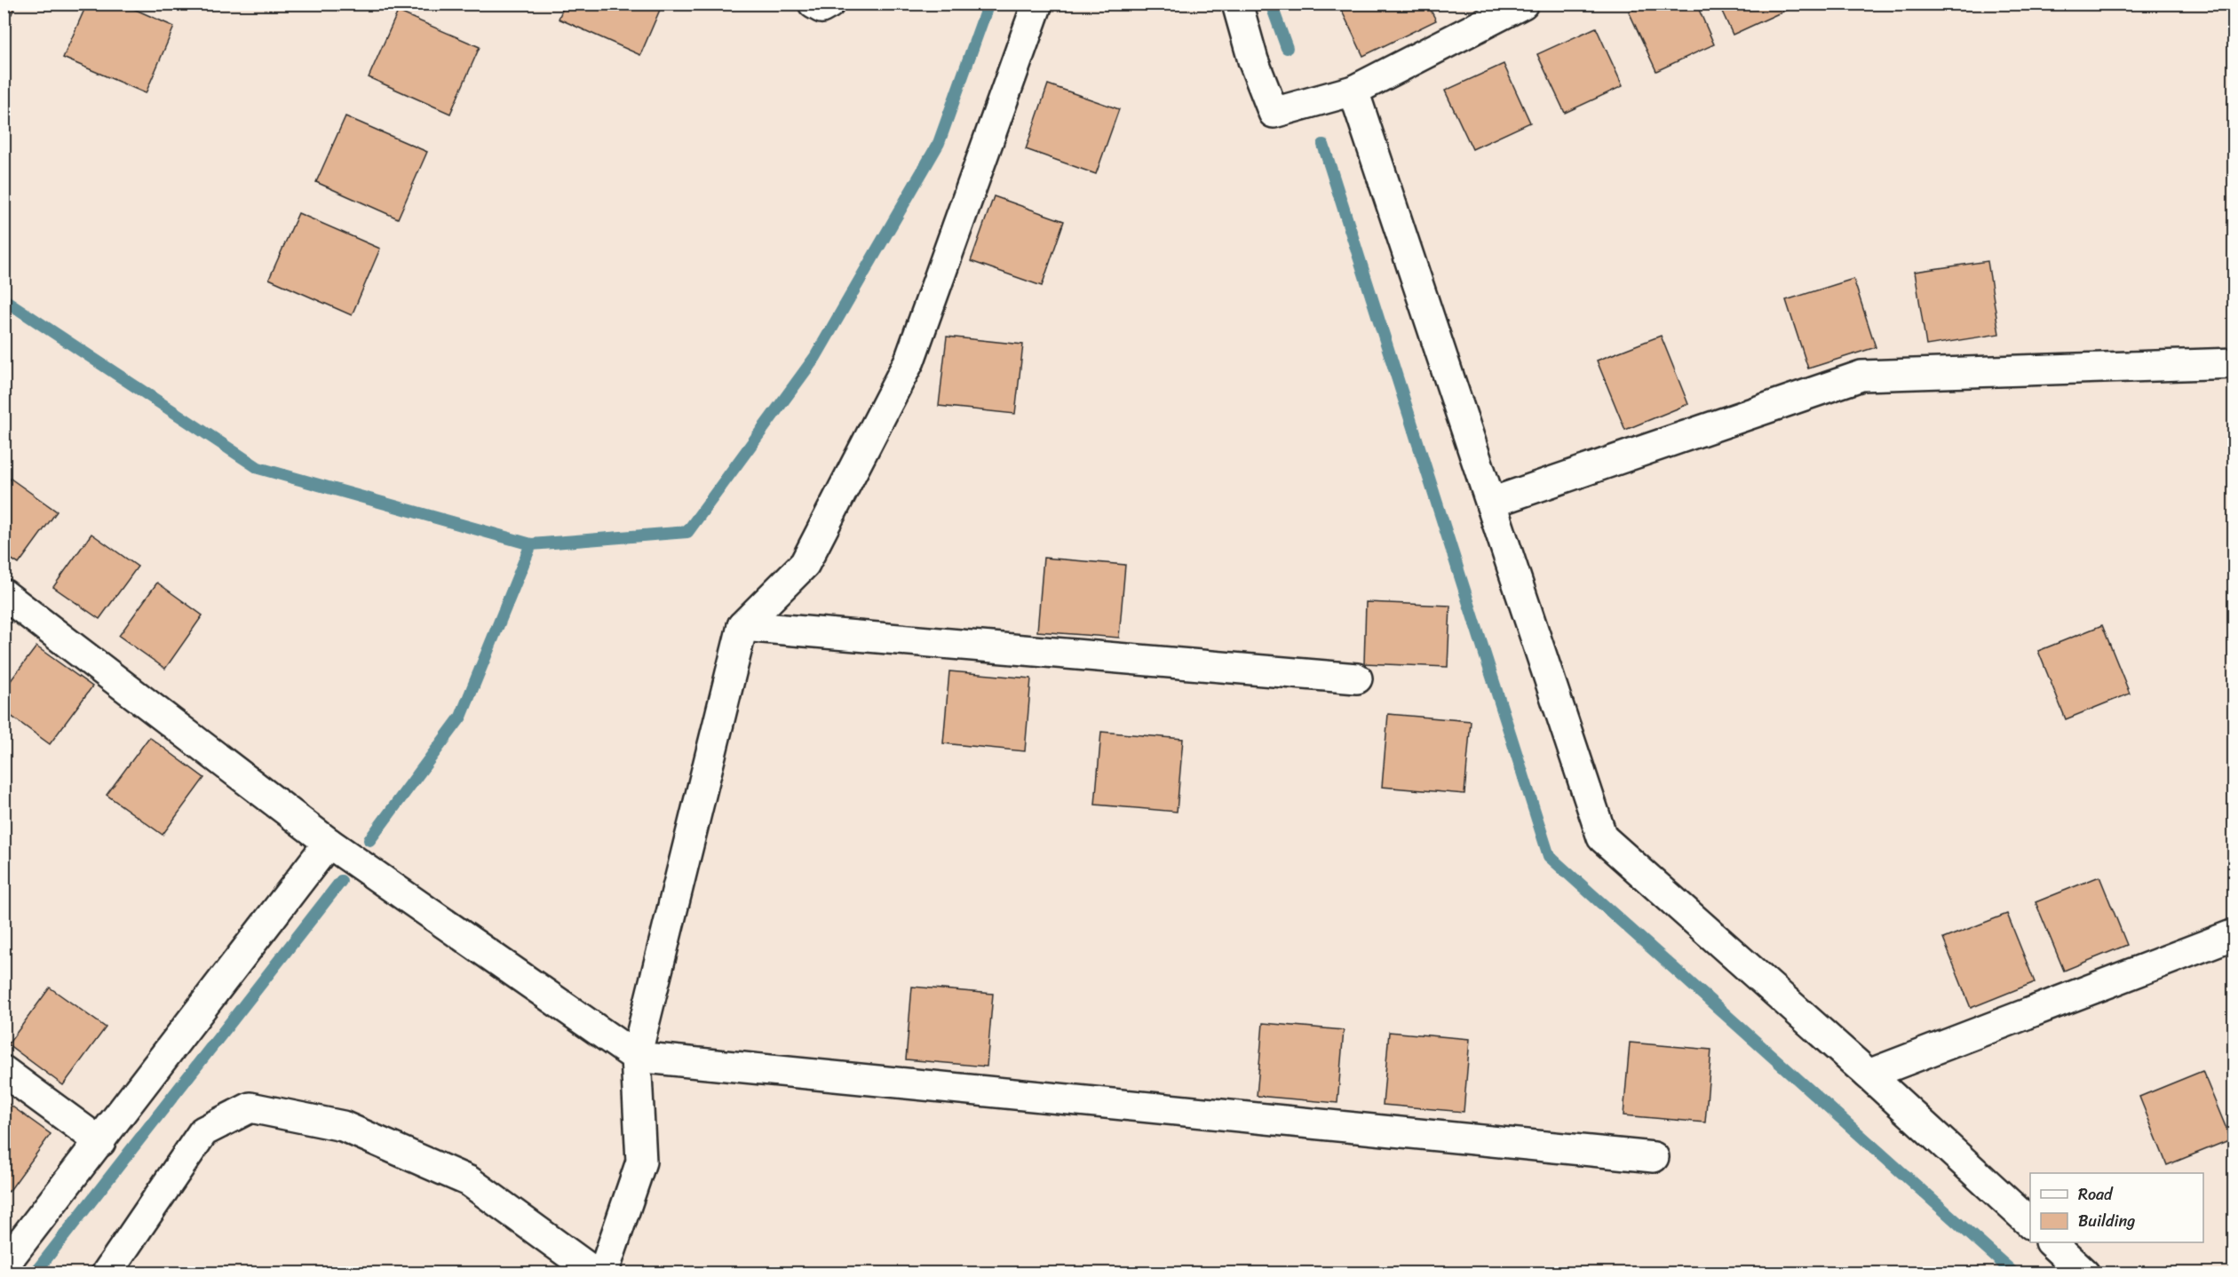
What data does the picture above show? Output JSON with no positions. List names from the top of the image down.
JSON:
{
  "legend": ["Road", "Building"]
}
